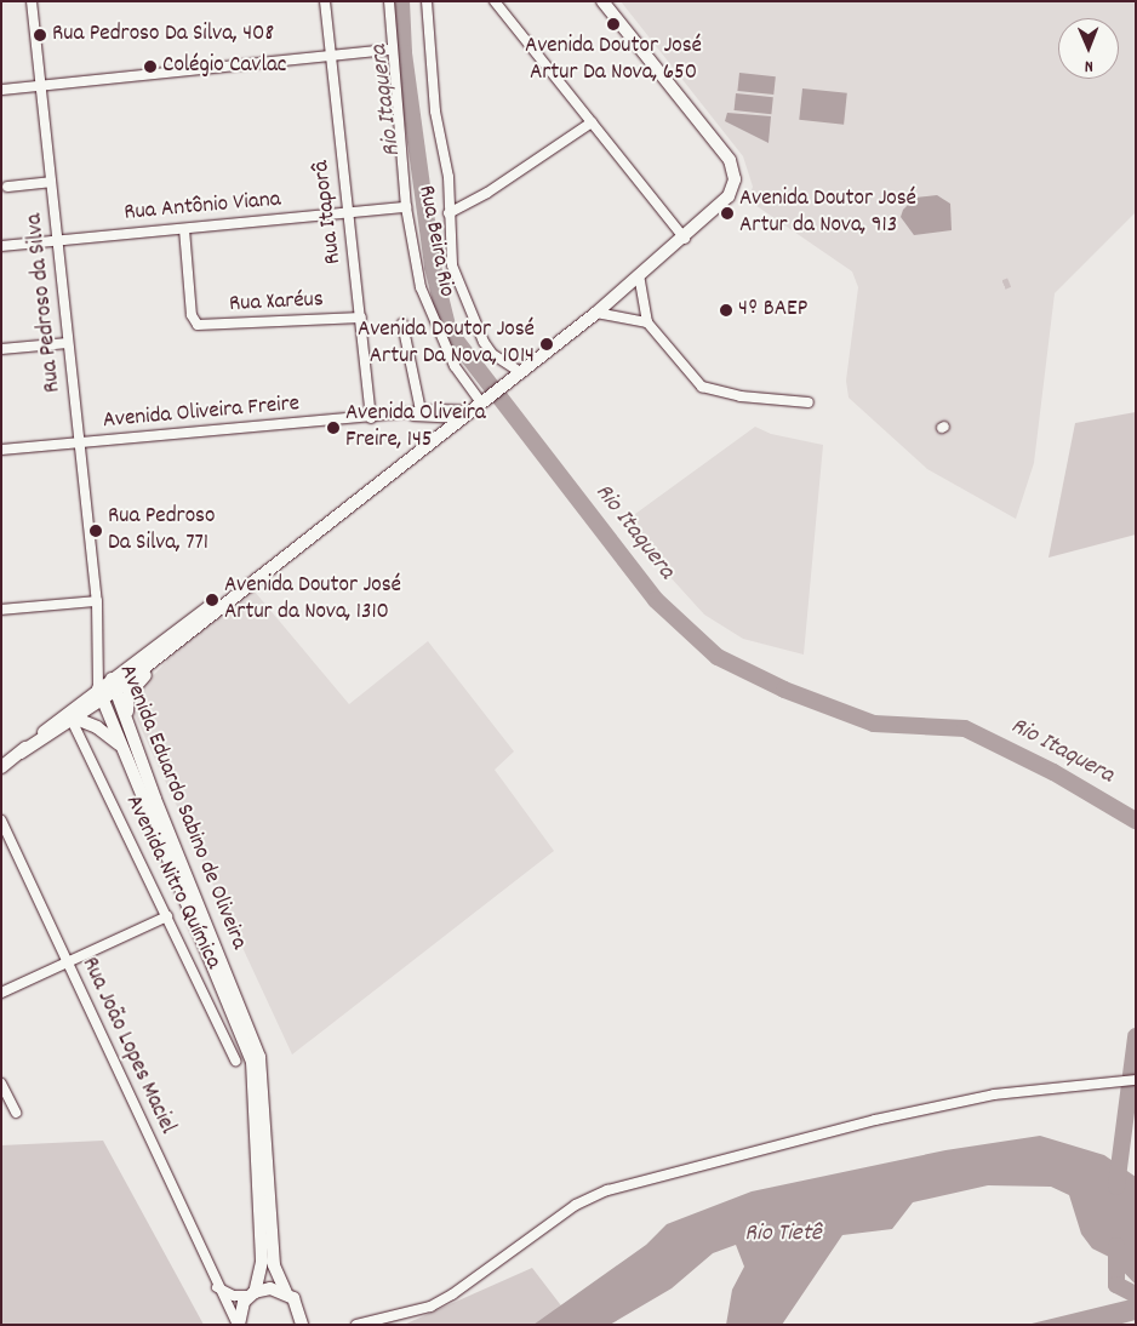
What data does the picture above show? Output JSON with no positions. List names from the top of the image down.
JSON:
{
  "streets": {
    "main road": ["Avenida Eduardo Sabino de Oliveira"],
    "street": [
      "Rua Antônio Viana",
      "Rua Itaporâ",
      "Rua Beira Rio",
      "Rua Pedroso da Silva",
      "Rua Xaréus",
      "Avenida Oliveira Freire",
      "Avenida Nitro Química",
      "Rua João Lopes Maciel"
    ]
  },
  "crossings": [
    ["Rua Antônio Viana", "Rua Itaporâ"],
    ["Rua Antônio Viana", "Rua Beira Rio"],
    ["Rua Antônio Viana", "Rua Pedroso da Silva"],
    ["Rua Antônio Viana", "Rua Xaréus"],
    ["Rua Itaporâ", "Rua Xaréus"],
    ["Rua Itaporâ", "Avenida Oliveira Freire"],
    ["Rua Beira Rio", "Avenida Oliveira Freire"],
    ["Rua Pedroso da Silva", "Avenida Oliveira Freire"],
    ["Rua Pedroso da Silva", "Avenida Eduardo Sabino de Oliveira"],
    ["Avenida Eduardo Sabino de Oliveira", "Rua João Lopes Maciel"]
  ],
  "water": ["Rio Itaquera", "Rio Tietê"],
  "places": [
    "Avenida Doutor José Artur Da Nova, 650",
    "Rua Pedroso Da Silva, 408",
    "Colégio Cavlac",
    "Avenida Doutor José Artur da Nova, 913",
    "4º BAEP",
    "Avenida Doutor José Artur Da Nova, 1014",
    "Avenida Oliveira Freire, 145",
    "Rua Pedroso Da Silva, 771",
    "Avenida Doutor José Artur da Nova, 1310"
  ],
  "north": "bottom"
}
